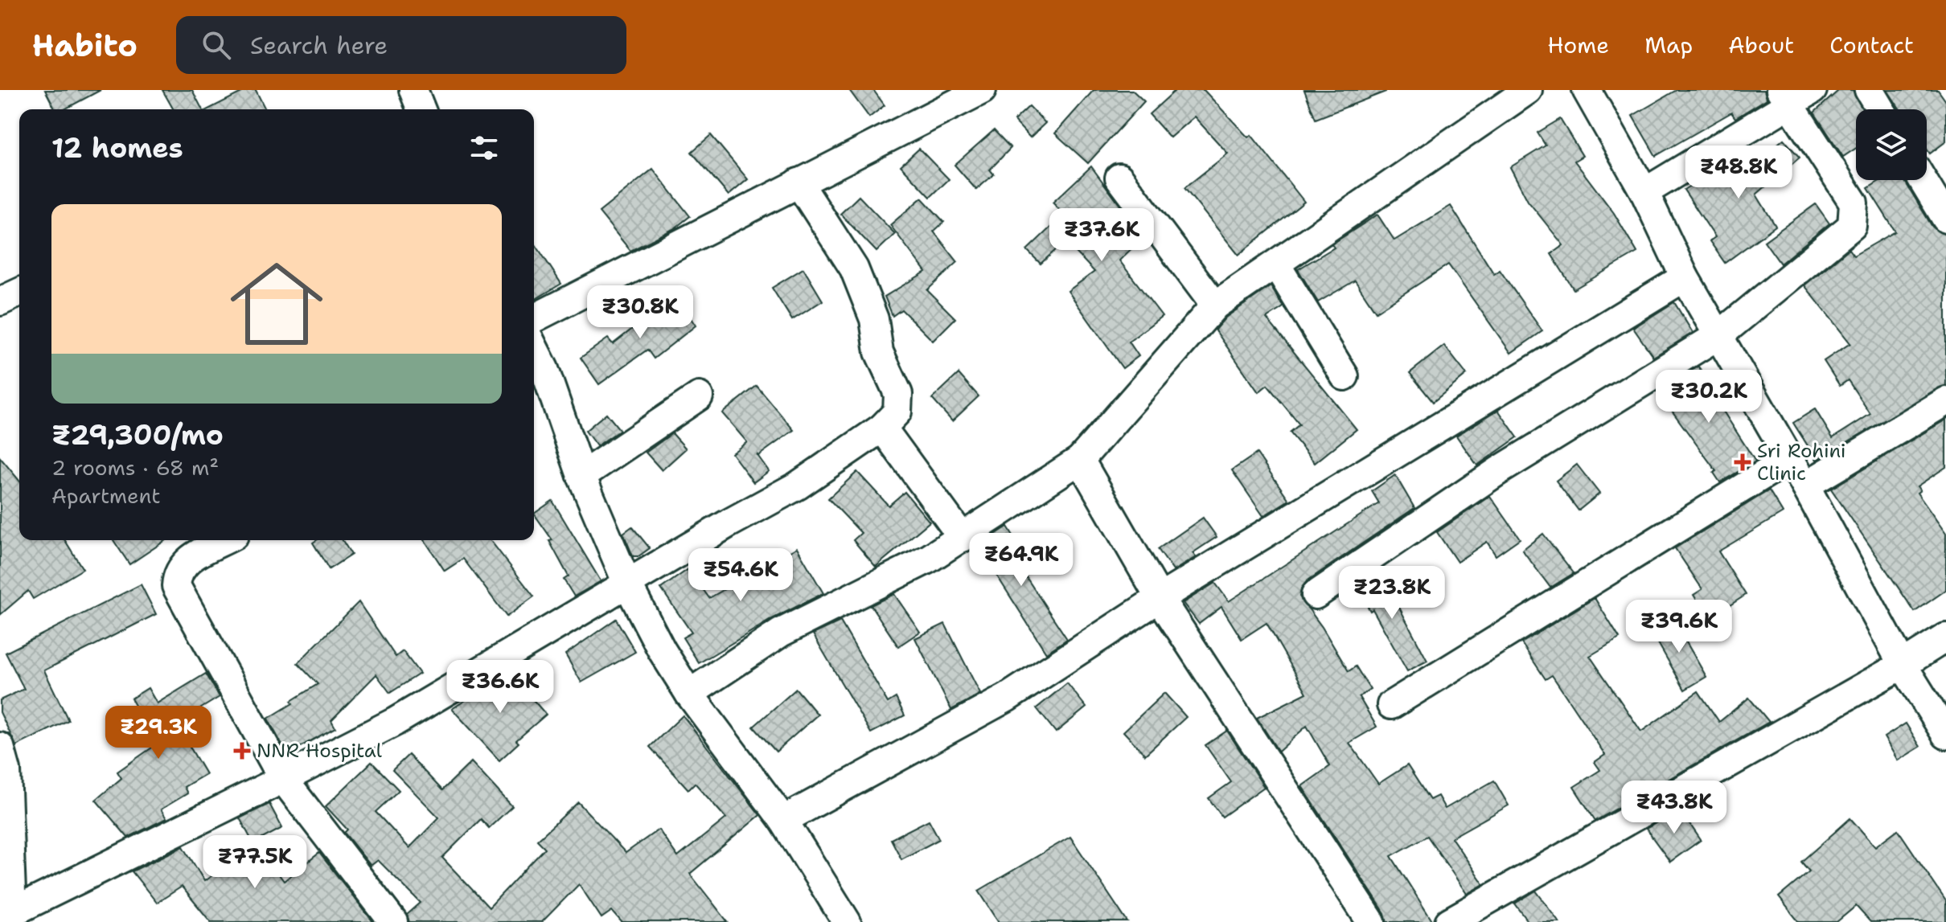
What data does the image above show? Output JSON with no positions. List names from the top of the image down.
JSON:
{
  "places": {
    "health": ["Sri Rohini Clinic", "NNR Hospital"]
  },
  "page": {
    "header": "Habito",
    "search": "Search here",
    "nav": [
      "Home",
      "Map",
      "About",
      "Contact"
    ],
    "heading": "12 homes",
    "price": [
      "₹48.8K",
      "₹37.6K",
      "₹30.8K",
      "₹30.2K",
      "₹64.9K",
      "₹54.6K",
      "₹23.8K",
      "₹39.6K",
      "₹36.6K",
      "₹29.3K",
      "₹43.8K",
      "₹77.5K"
    ],
    "list": [
      {
        "name": "₹29,300/mo",
        "note": "2 rooms · 68 m² · Apartment"
      }
    ]
  }
}
